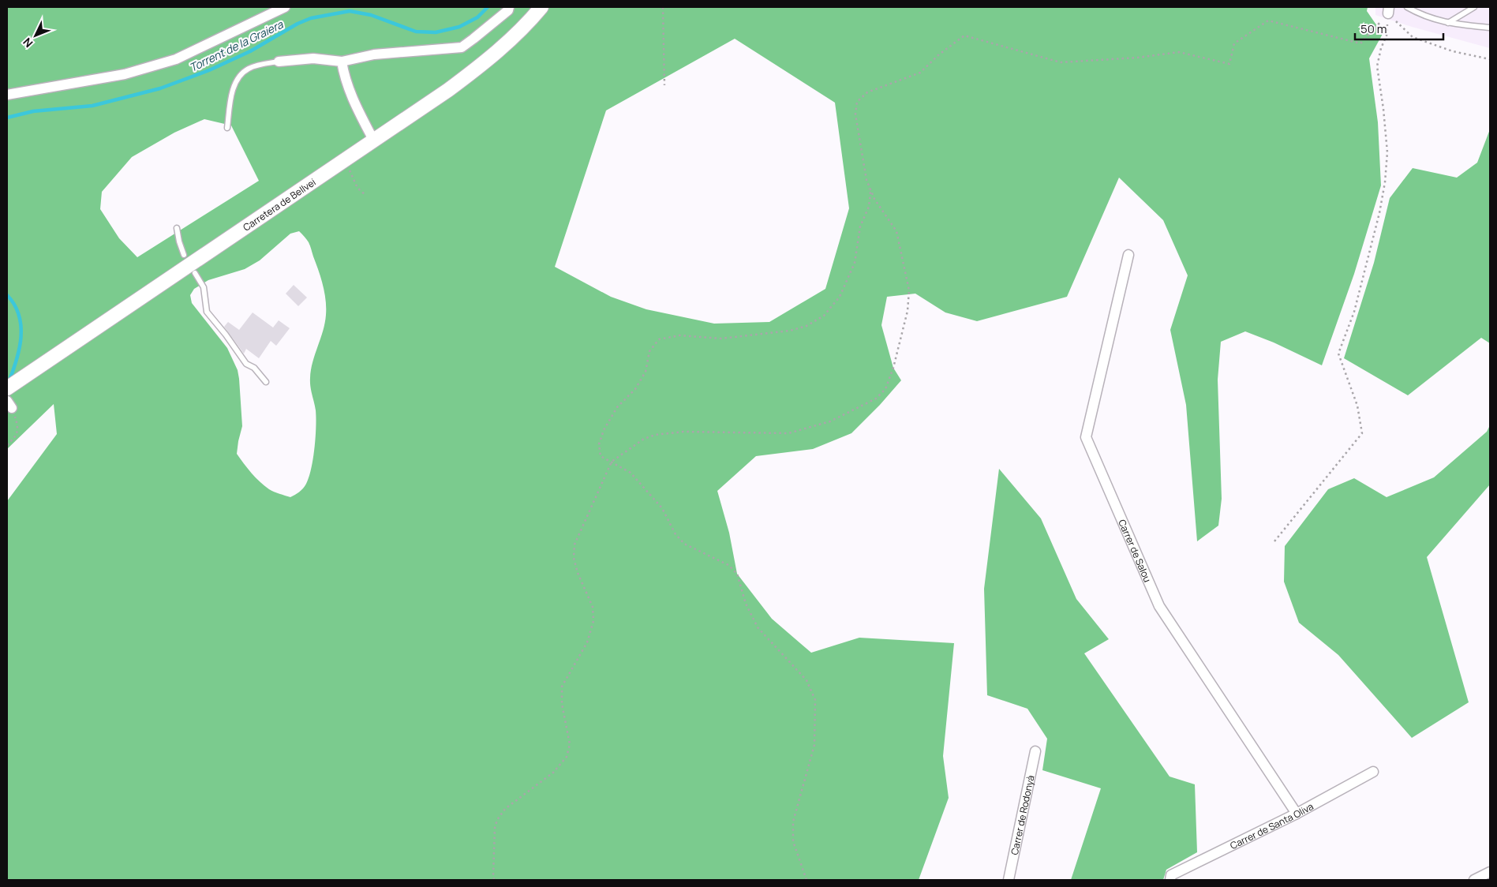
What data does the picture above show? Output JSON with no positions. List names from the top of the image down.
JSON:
{
  "streets": {
    "main road": ["Carretera de Bellvei"],
    "street": ["Carrer de Salou", "Carrer de Rodonyà", "Carrer de Santa Oliva"]
  },
  "crossings": [
    ["Carrer de Salou", "Carrer de Santa Oliva"]
  ],
  "water": ["Torrent de la Graiera"],
  "scale_bar": "50 m",
  "north": "bottom left"
}
